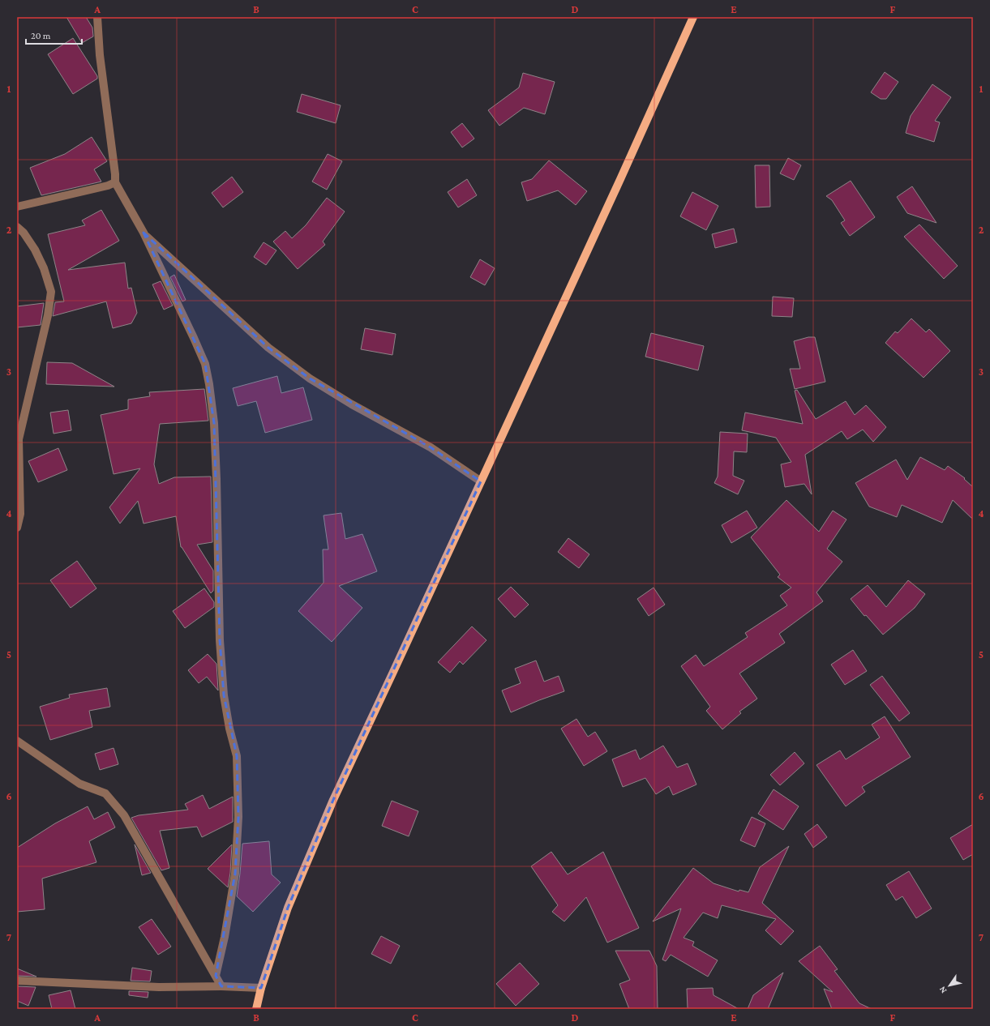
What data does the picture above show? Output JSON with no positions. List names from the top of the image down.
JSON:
{
  "scale_bar": "20 m",
  "north": "bottom left",
  "grid": {
    "columns": [
      "A",
      "B",
      "C",
      "D",
      "E",
      "F"
    ],
    "rows": [
      "1",
      "2",
      "3",
      "4",
      "5",
      "6",
      "7"
    ]
  }
}
